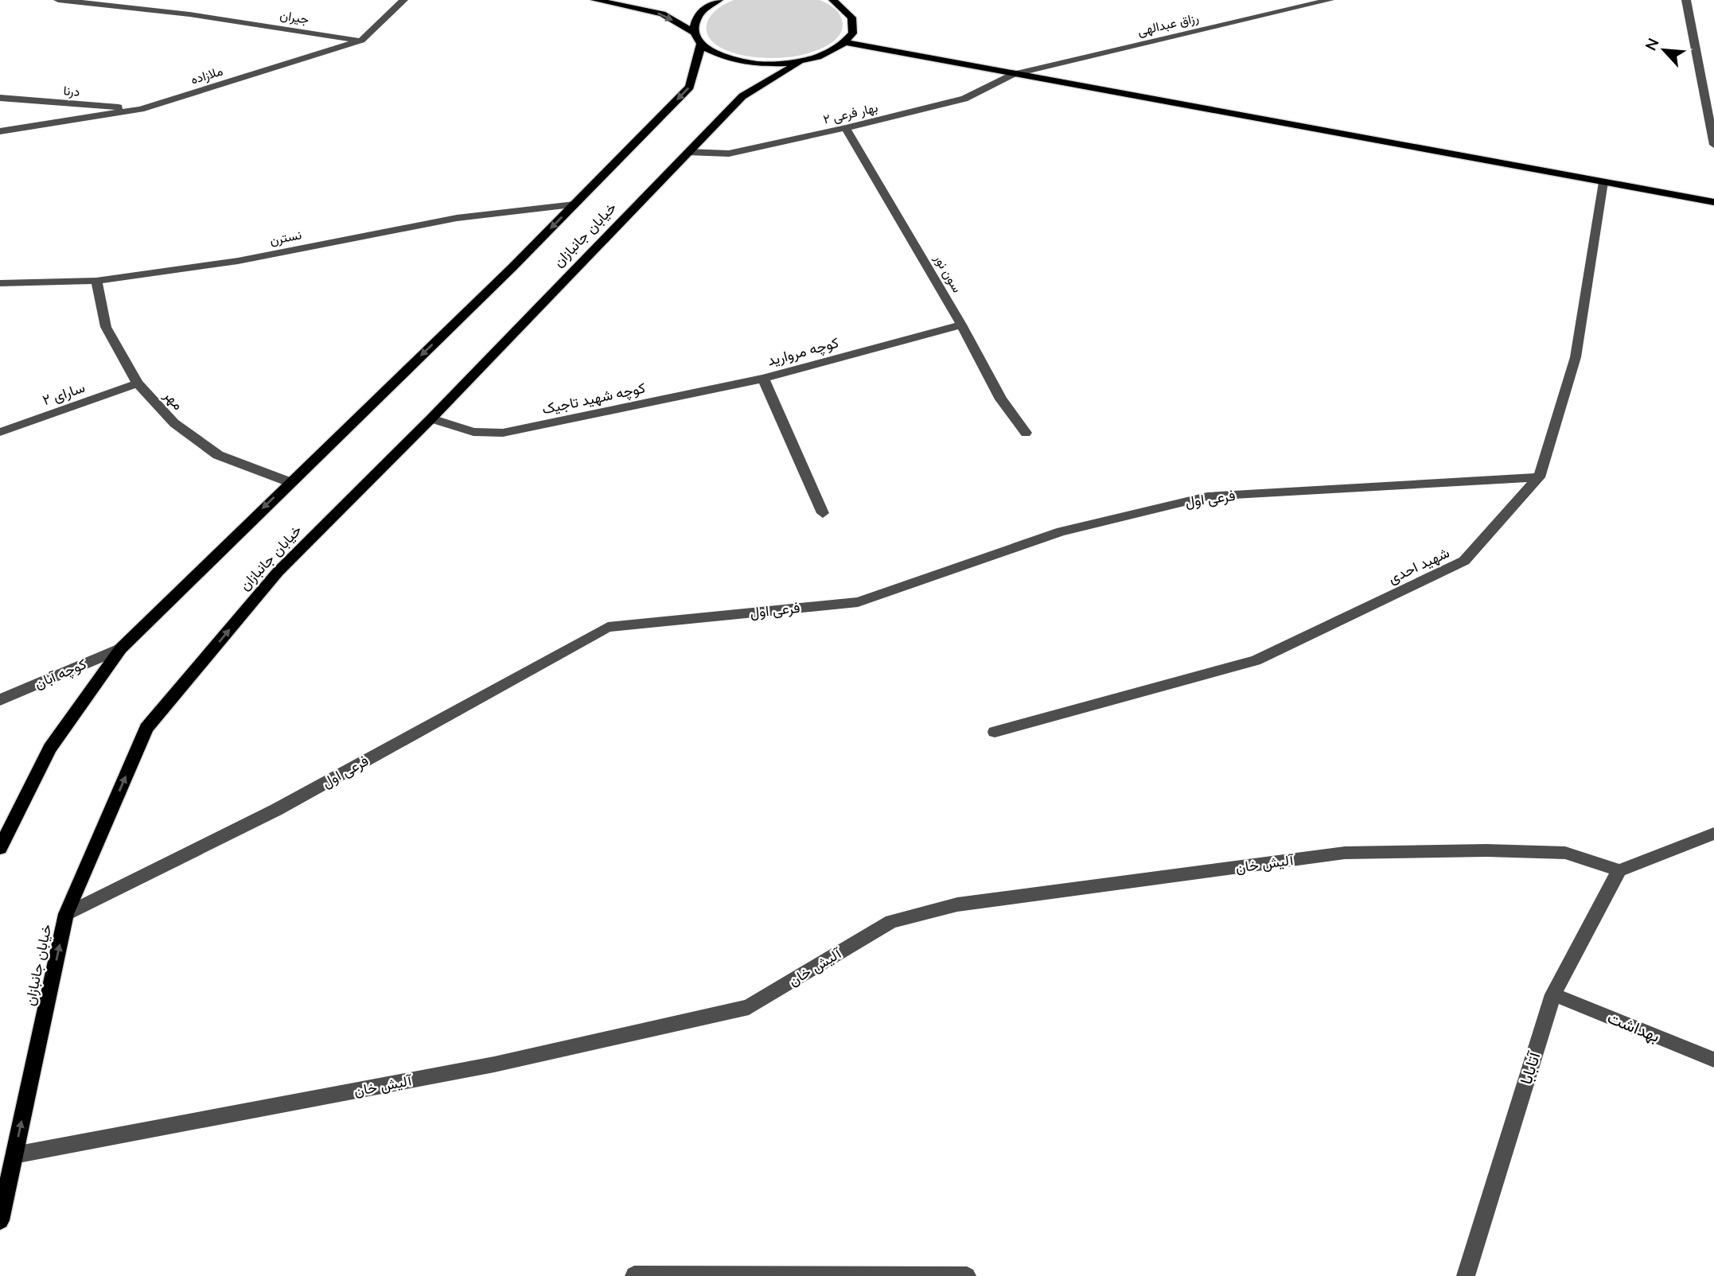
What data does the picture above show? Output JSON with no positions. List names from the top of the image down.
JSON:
{
  "streets": {
    "main road": ["خیابان جانبازان"],
    "street": [
      "جیران",
      "رزاق عبدالهی",
      "ملازاده",
      "درنا",
      "بهار فرعی ۲",
      "نسترن",
      "سون نور",
      "کوچه مروارید",
      "سارای ۲",
      "کوچه شهید تاجیک",
      "مهر",
      "فرعی اول",
      "شهید احدی",
      "کوچه آبان",
      "آلیش خان",
      "بهداشت",
      "آتابابا"
    ]
  },
  "crossings": [
    ["جیران", "ملازاده"],
    ["رزاق عبدالهی", "بهار فرعی ۲"],
    ["ملازاده", "درنا"],
    ["بهار فرعی ۲", "خیابان جانبازان"],
    ["بهار فرعی ۲", "سون نور"],
    ["خیابان جانبازان", "نسترن"],
    ["خیابان جانبازان", "کوچه شهید تاجیک"],
    ["خیابان جانبازان", "مهر"],
    ["خیابان جانبازان", "فرعی اول"],
    ["خیابان جانبازان", "کوچه آبان"],
    ["خیابان جانبازان", "آلیش خان"],
    ["نسترن", "مهر"],
    ["سون نور", "کوچه مروارید"],
    ["کوچه مروارید", "کوچه شهید تاجیک"],
    ["سارای ۲", "مهر"],
    ["فرعی اول", "شهید احدی"],
    ["آلیش خان", "آتابابا"],
    ["بهداشت", "آتابابا"]
  ],
  "north": "top left"
}
